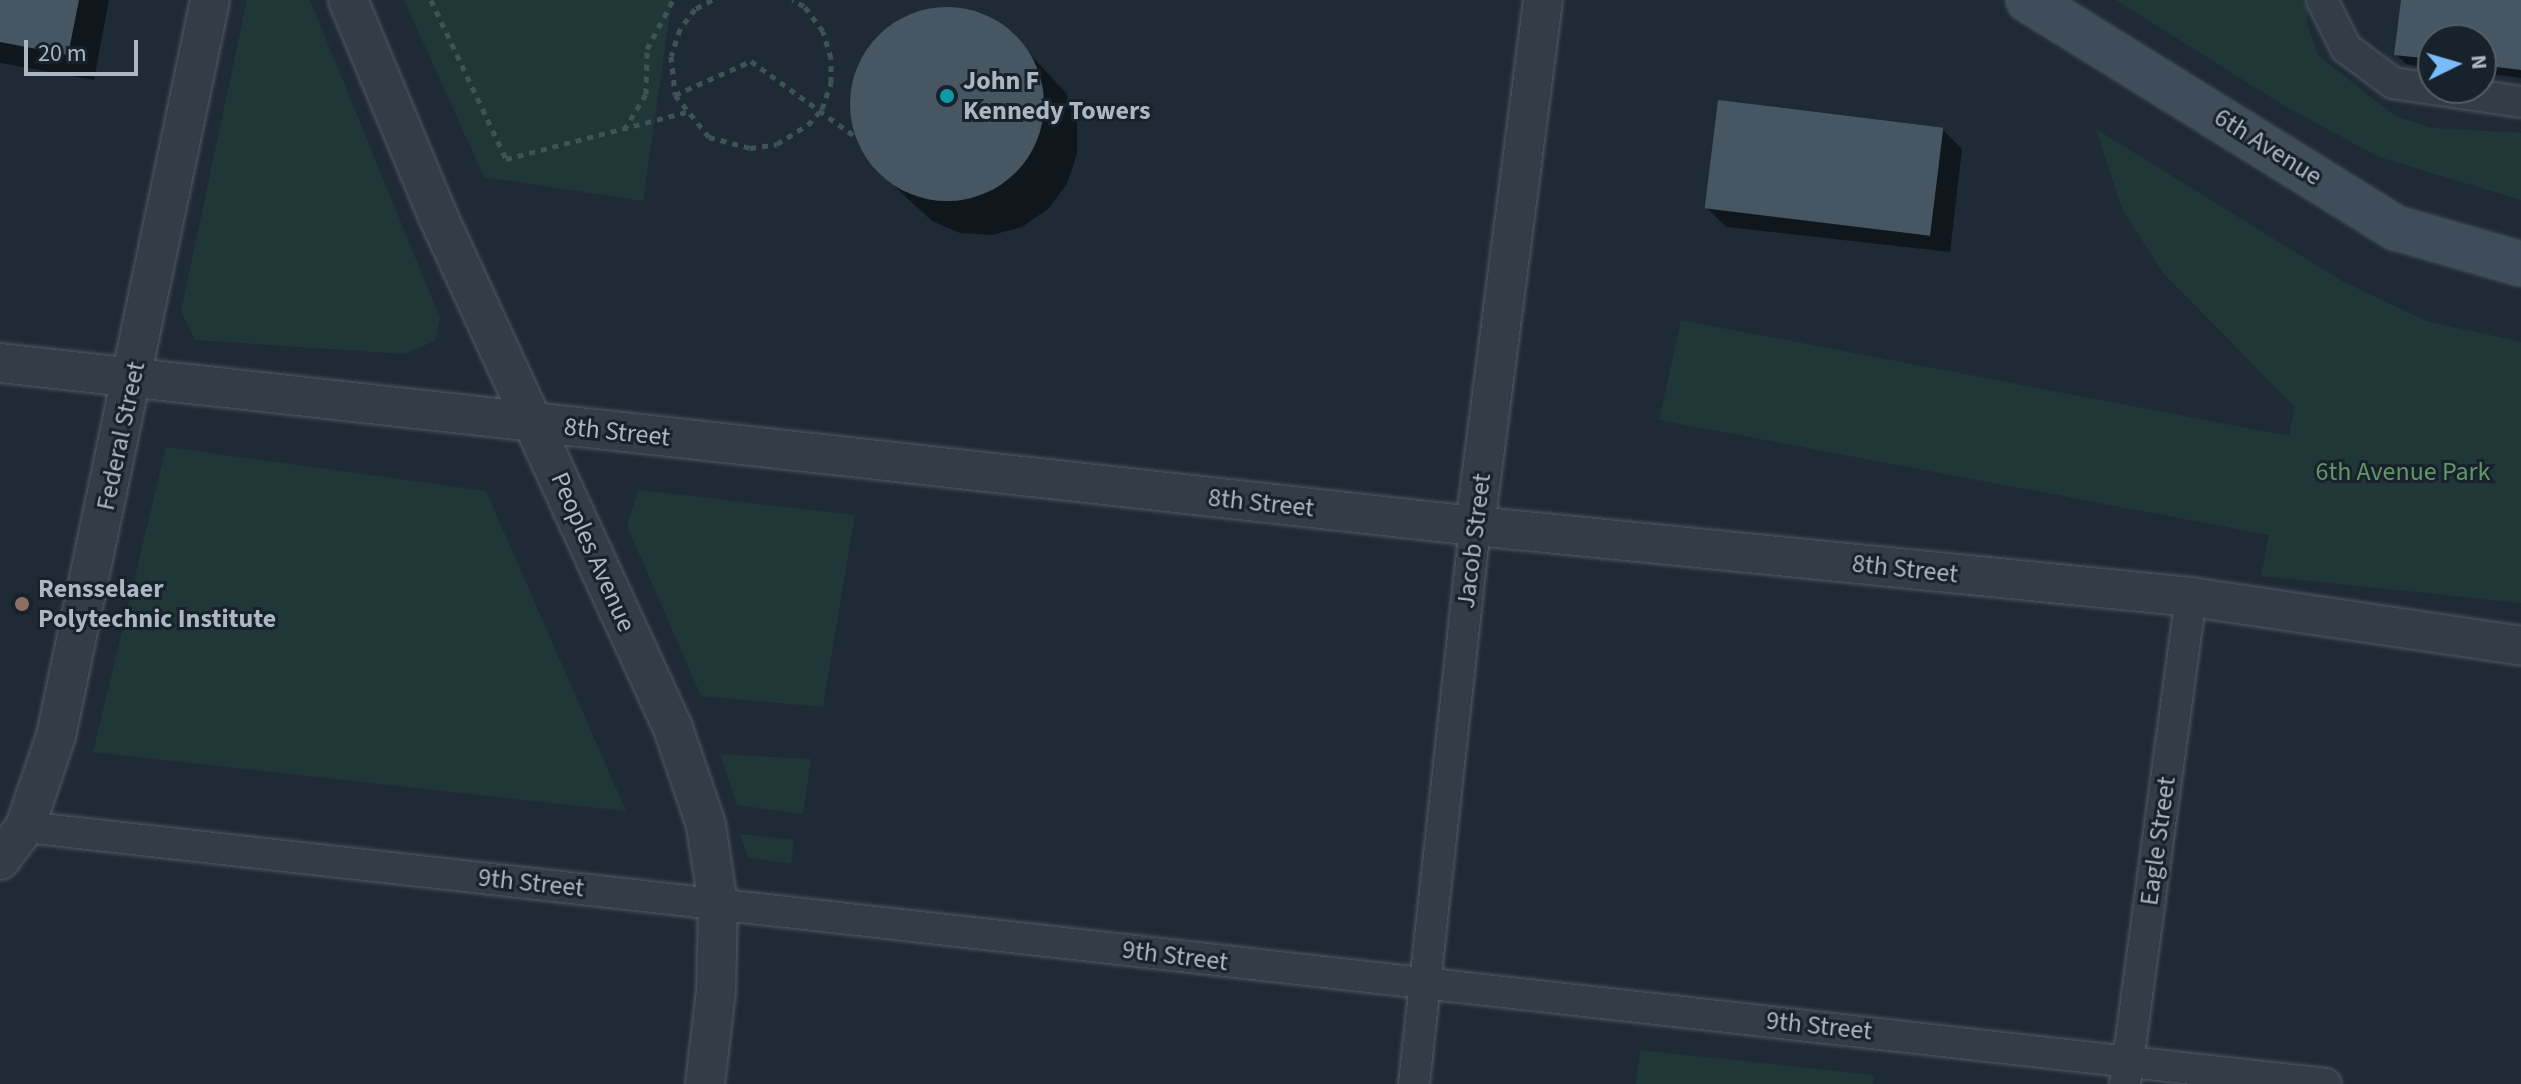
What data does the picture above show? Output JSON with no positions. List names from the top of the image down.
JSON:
{
  "streets": {
    "main road": ["6th Avenue"],
    "street": [
      "8th Street",
      "Federal Street",
      "Jacob Street",
      "Peoples Avenue",
      "Eagle Street",
      "9th Street"
    ]
  },
  "crossings": [
    ["8th Street", "Federal Street"],
    ["8th Street", "Jacob Street"],
    ["8th Street", "Peoples Avenue"],
    ["8th Street", "Eagle Street"],
    ["Federal Street", "9th Street"],
    ["Jacob Street", "9th Street"],
    ["Peoples Avenue", "9th Street"],
    ["Eagle Street", "9th Street"]
  ],
  "parks": ["6th Avenue Park"],
  "places": ["John F Kennedy Towers", "Rensselaer Polytechnic Institute"],
  "scale_bar": "20 m",
  "north": "right"
}
